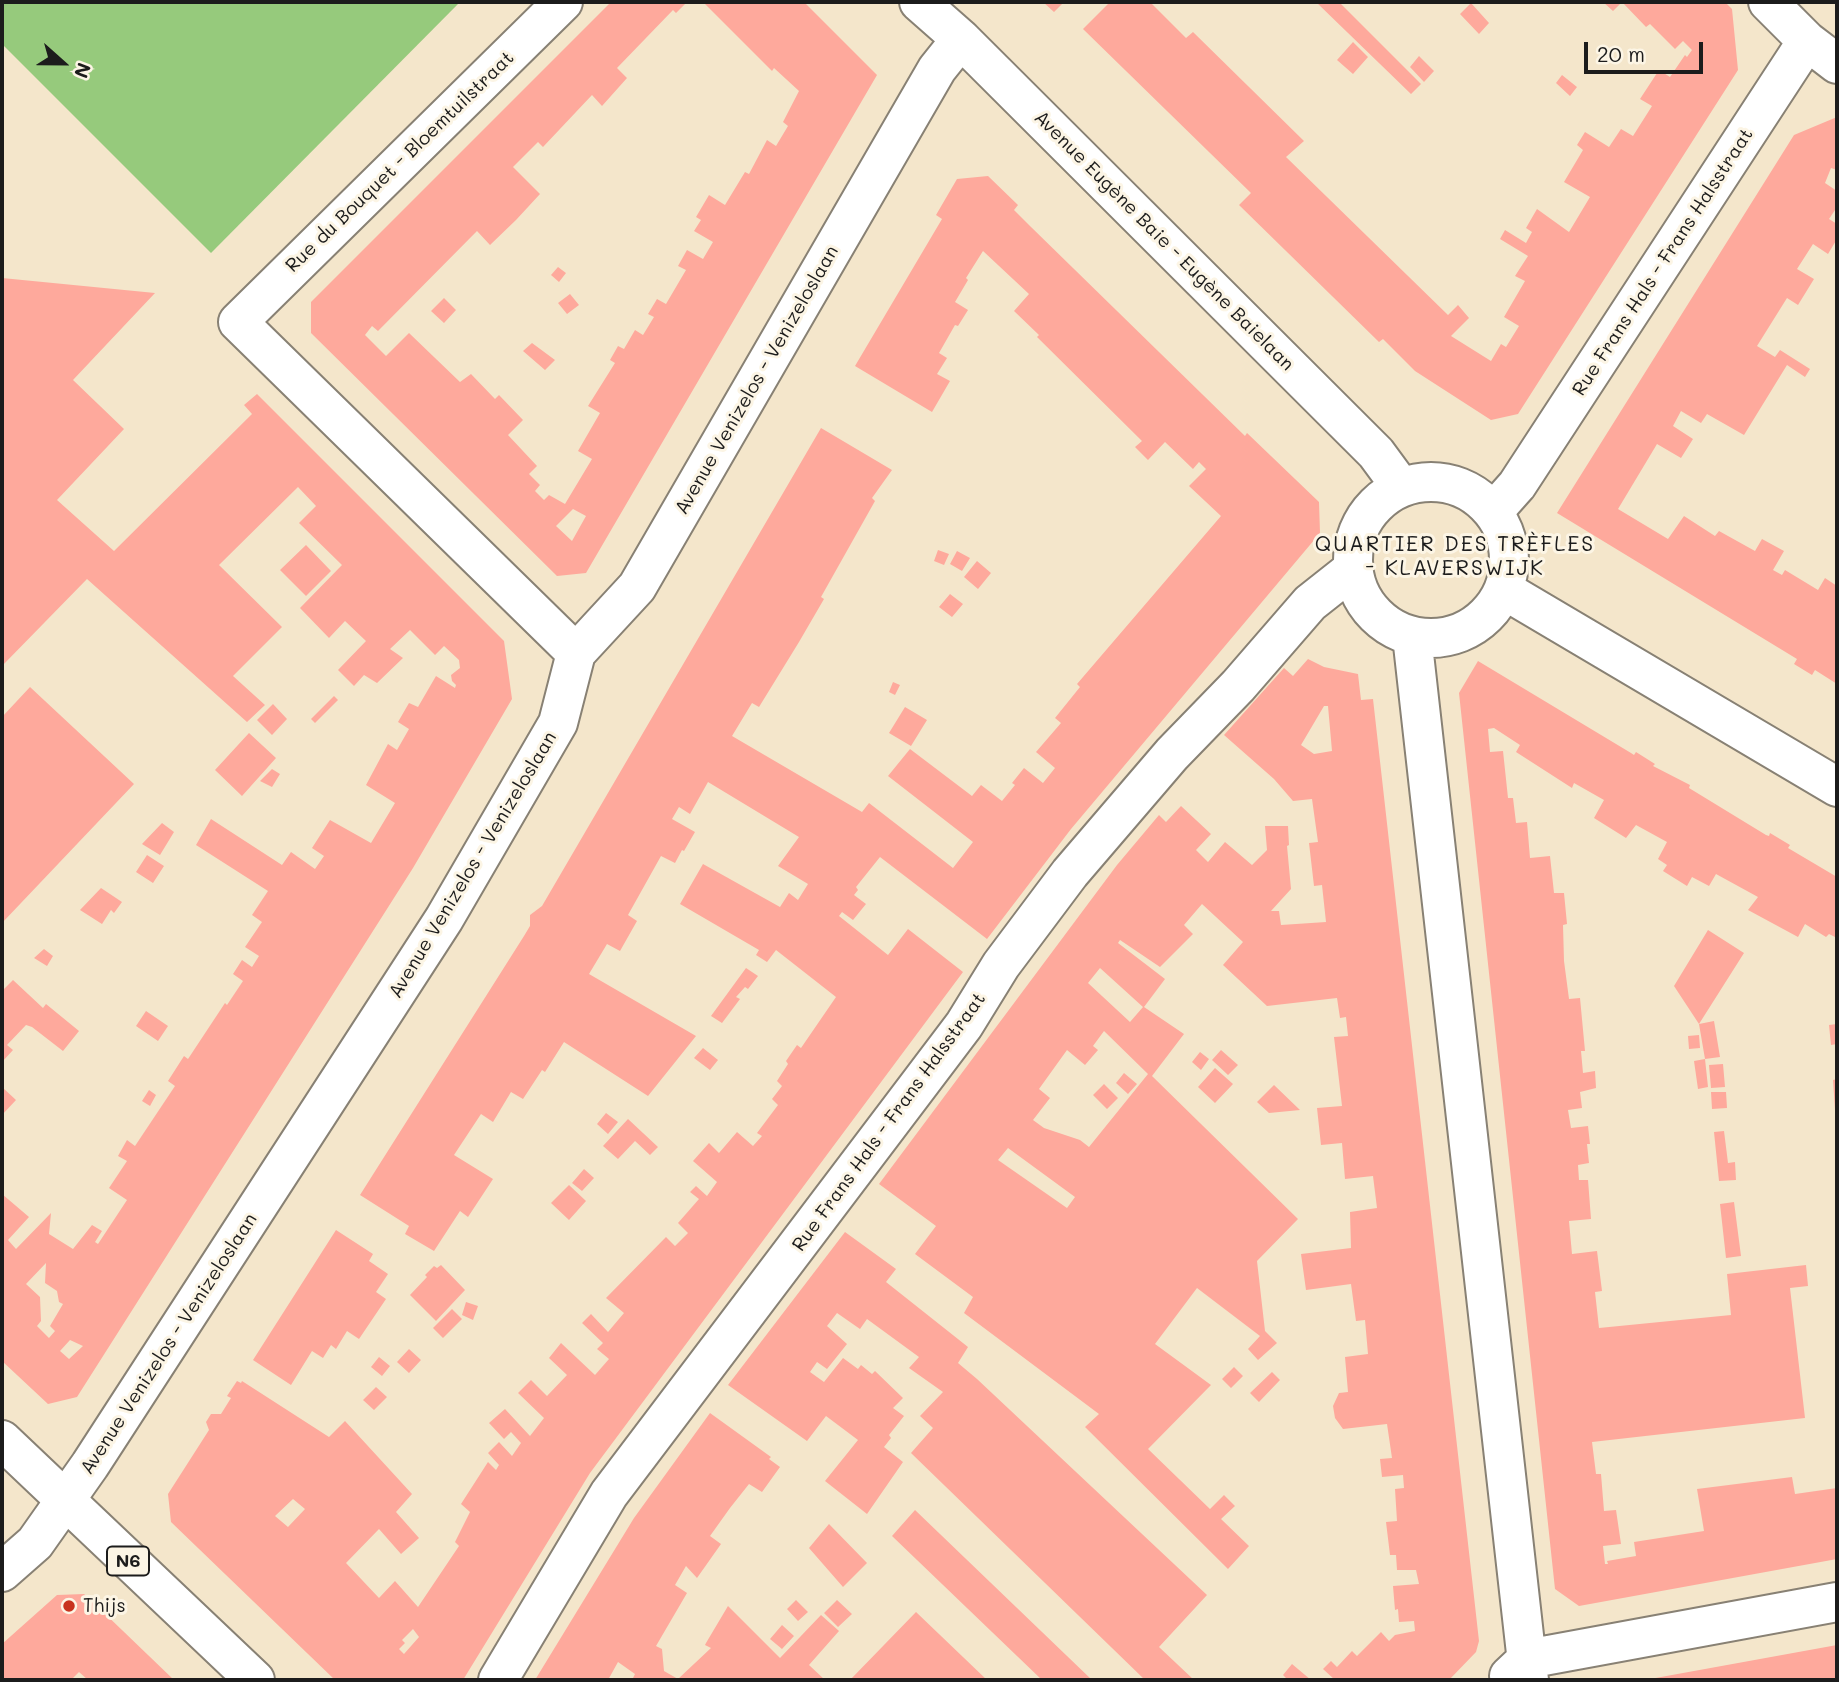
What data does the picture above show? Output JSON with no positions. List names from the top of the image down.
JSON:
{
  "streets": {
    "street": [
      "Rue du Bouquet - Bloemtuilstraat",
      "Avenue Eugène Baie - Eugène Baielaan",
      "Rue Frans Hals - Frans Halsstraat",
      "Avenue Venizelos - Venizeloslaan",
      "N6"
    ]
  },
  "crossings": [
    ["Rue du Bouquet - Bloemtuilstraat", "Avenue Venizelos - Venizeloslaan"],
    ["Avenue Eugène Baie - Eugène Baielaan", "Rue Frans Hals - Frans Halsstraat"],
    ["Avenue Eugène Baie - Eugène Baielaan", "Avenue Venizelos - Venizeloslaan"],
    ["Avenue Venizelos - Venizeloslaan", "N6"]
  ],
  "districts": ["QUARTIER DES TRÈFLES - KLAVERSWIJK"],
  "places": ["Thijs"],
  "scale_bar": "20 m",
  "north": "right"
}
